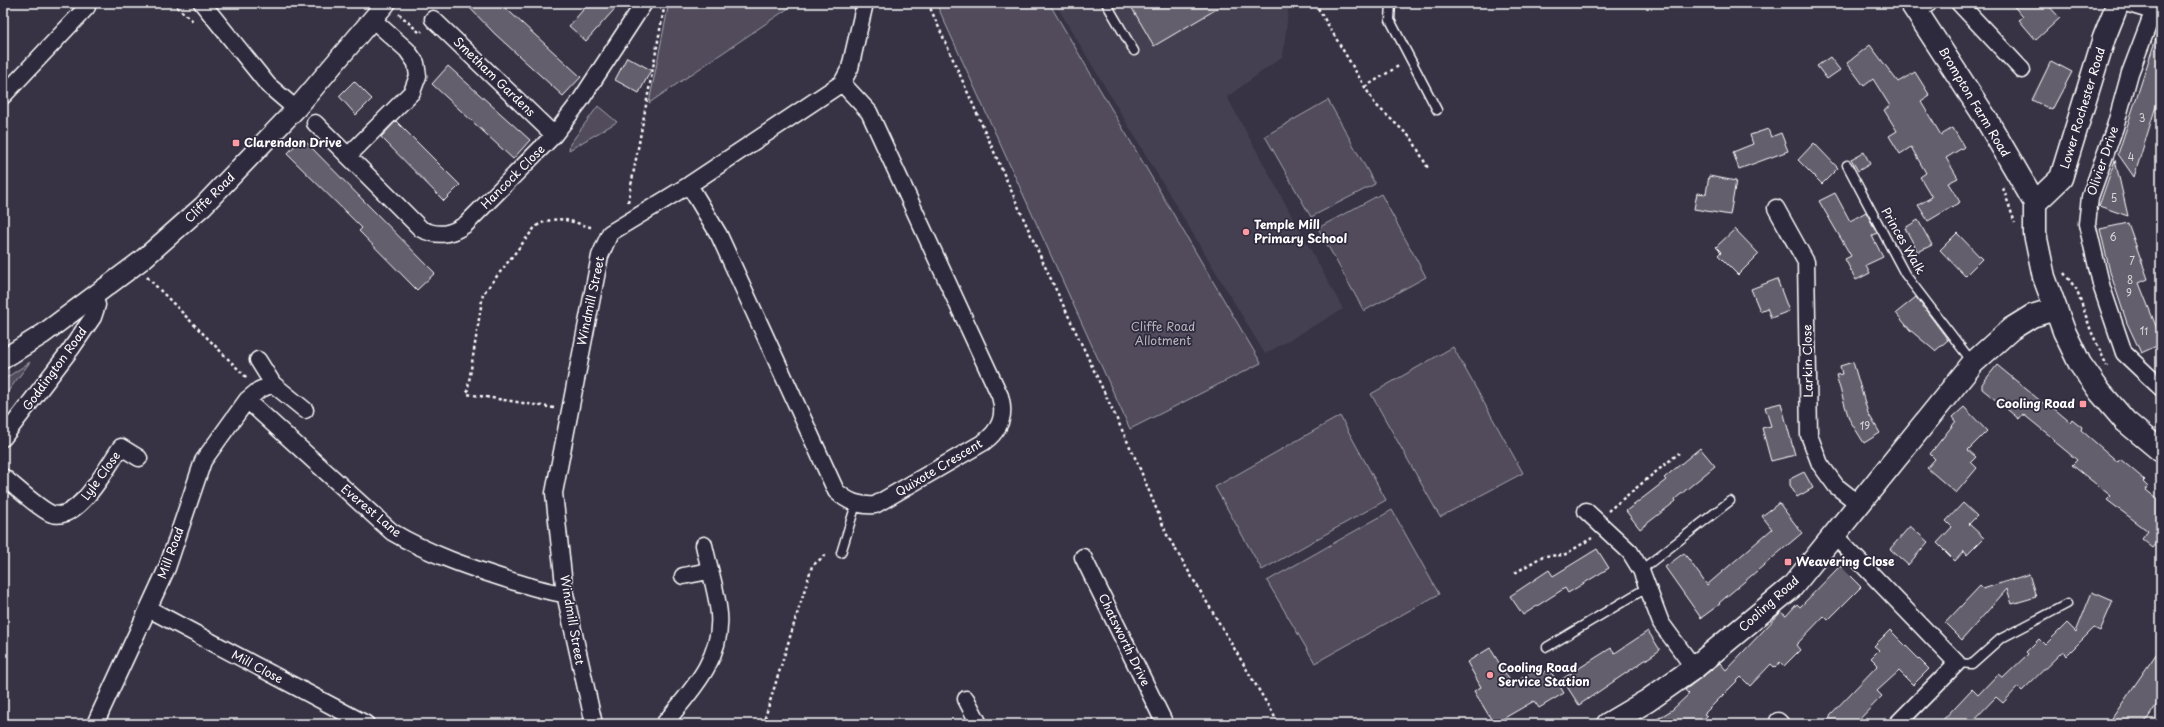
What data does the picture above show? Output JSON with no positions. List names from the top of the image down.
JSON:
{
  "streets": {
    "main road": ["Brompton Farm Road", "Lower Rochester Road", "Cooling Road"],
    "street": [
      "Smetham Gardens",
      "Olivier Drive",
      "Hancock Close",
      "Cliffe Road",
      "Windmill Street",
      "Larkin Close",
      "Goddington Road",
      "Quixote Crescent",
      "Lyle Close",
      "Everest Lane",
      "Mill Road",
      "Chatsworth Drive",
      "Mill Close"
    ],
    "lane": ["Princes Walk"]
  },
  "crossings": [
    ["Smetham Gardens", "Hancock Close"],
    ["Brompton Farm Road", "Lower Rochester Road"],
    ["Cliffe Road", "Goddington Road"],
    ["Princes Walk", "Cooling Road"],
    ["Windmill Street", "Everest Lane"],
    ["Larkin Close", "Cooling Road"],
    ["Everest Lane", "Mill Road"],
    ["Mill Road", "Mill Close"]
  ],
  "parks": ["Cliffe Road Allotment"],
  "places": {
    "transit": ["Clarendon Drive", "Cooling Road", "Weavering Close"],
    "other": ["Temple Mill Primary School", "Cooling Road Service Station"]
  },
  "house_numbers": [
    "3",
    "4",
    "5",
    "6",
    "7",
    "8",
    "9",
    "11",
    "19"
  ]
}
